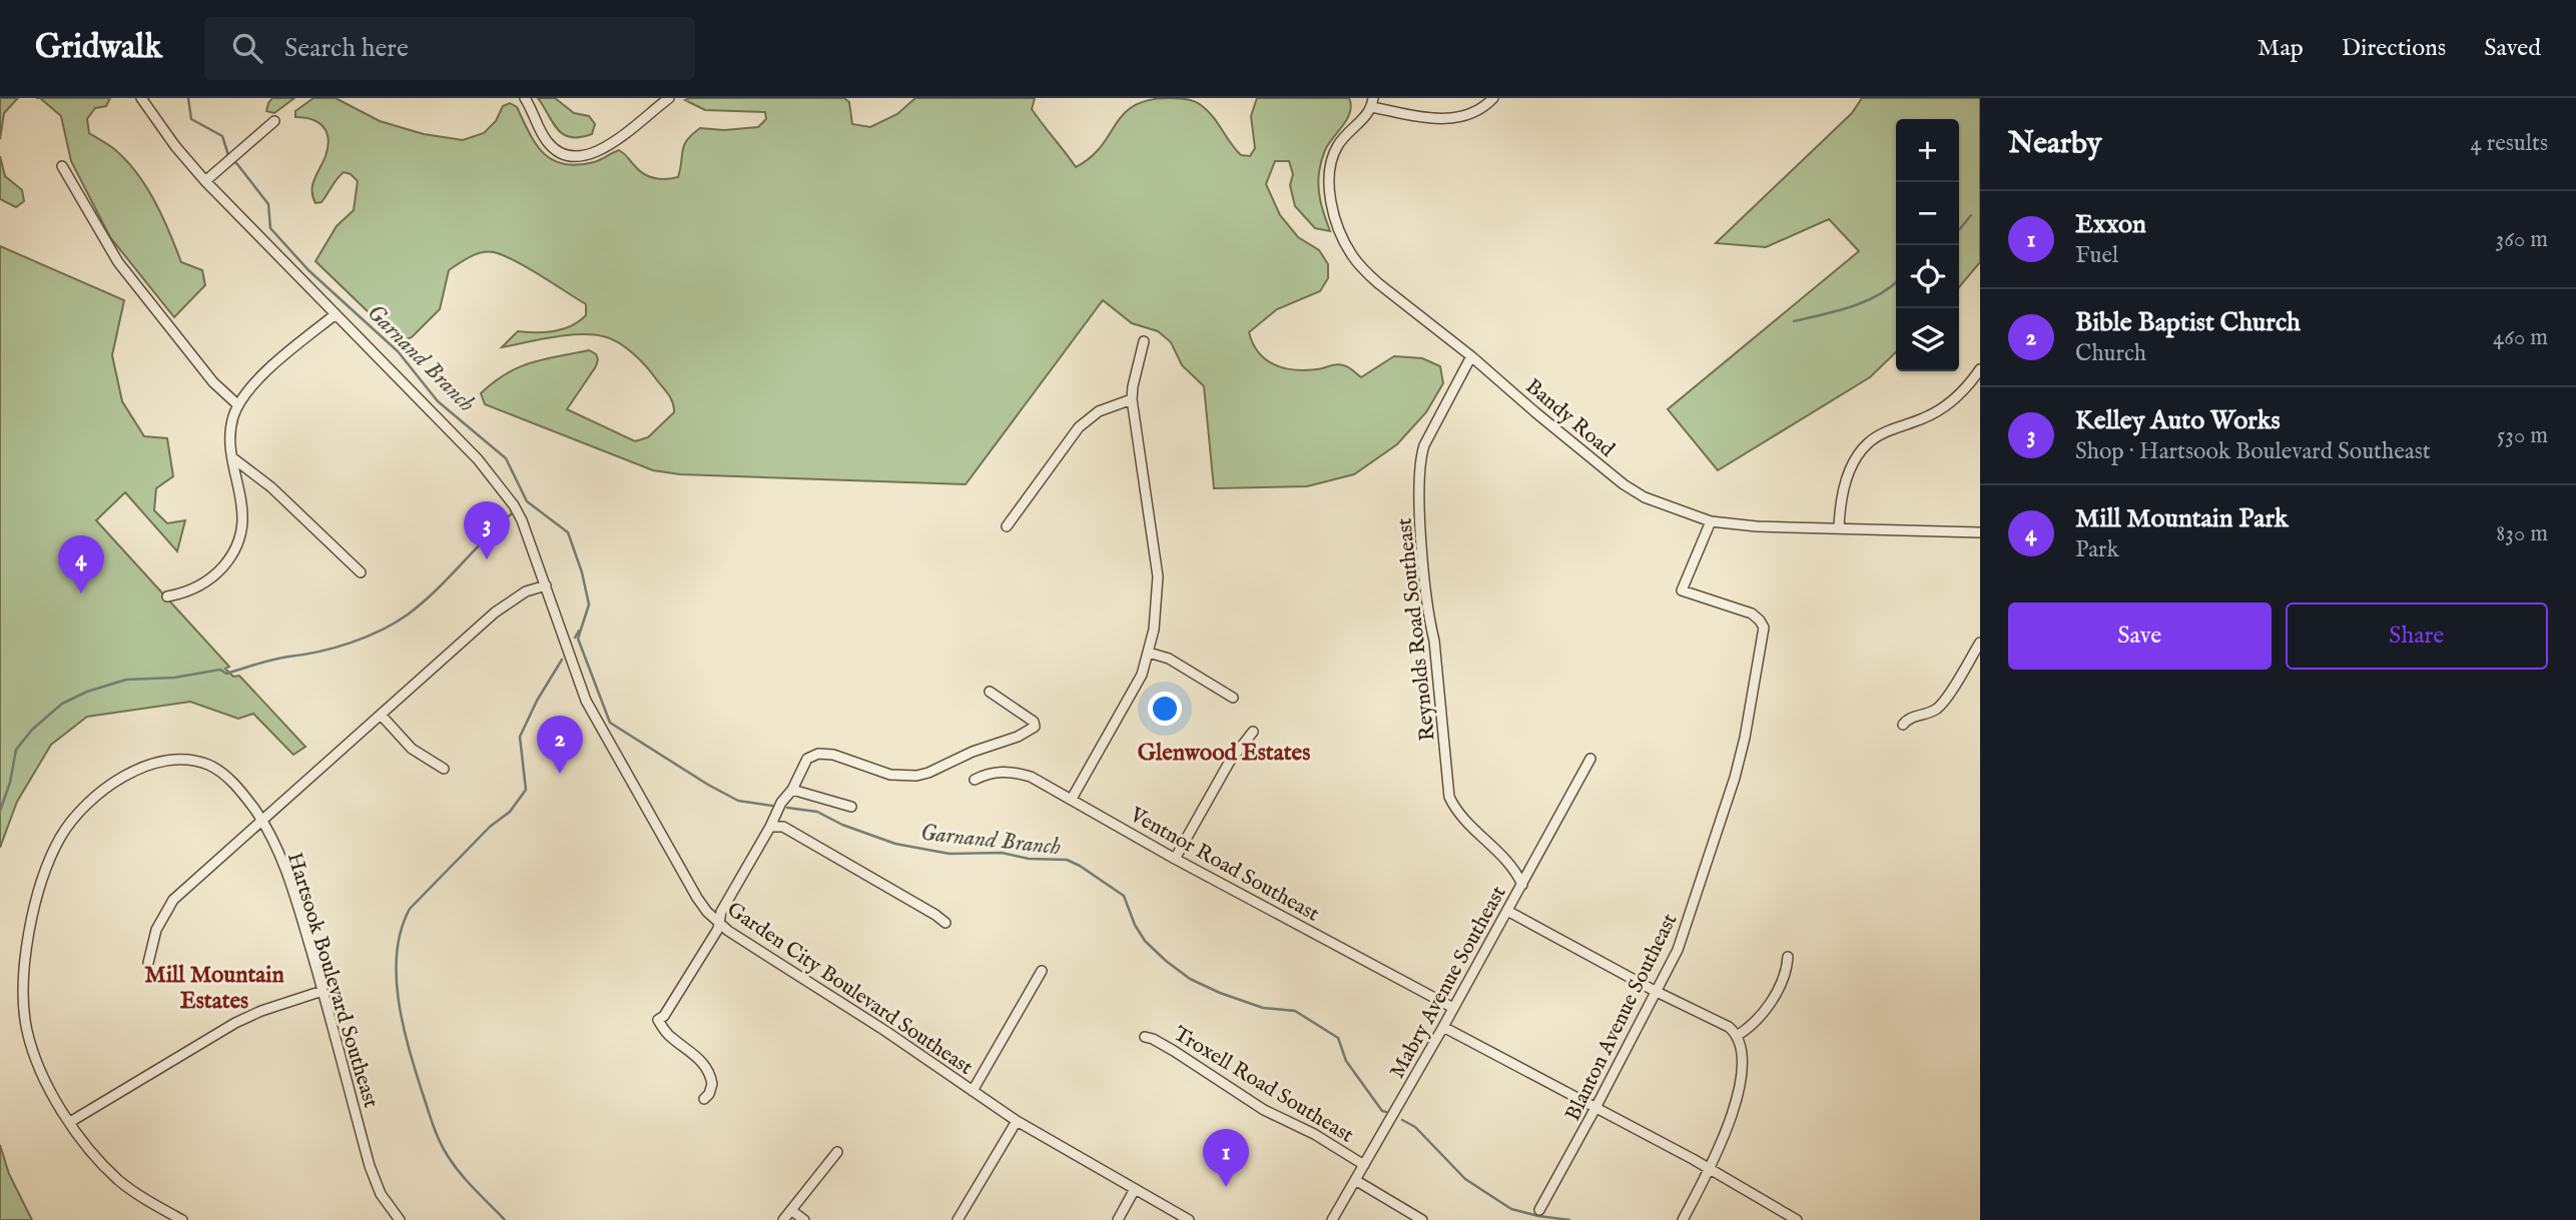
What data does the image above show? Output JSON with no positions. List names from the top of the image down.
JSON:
{
  "streets": {
    "street": [
      "Bandy Road",
      "Reynolds Road Southeast",
      "Ventnor Road Southeast",
      "Hartsook Boulevard Southeast",
      "Mabry Avenue Southeast",
      "Garden City Boulevard Southeast",
      "Blanton Avenue Southeast",
      "Troxell Road Southeast"
    ]
  },
  "crossings": [
    ["Bandy Road", "Reynolds Road Southeast"],
    ["Bandy Road", "Blanton Avenue Southeast"],
    ["Reynolds Road Southeast", "Mabry Avenue Southeast"],
    ["Ventnor Road Southeast", "Mabry Avenue Southeast"],
    ["Mabry Avenue Southeast", "Troxell Road Southeast"]
  ],
  "districts": ["Glenwood Estates", "Mill Mountain Estates"],
  "water": ["Garnand Branch"],
  "page": {
    "header": "Gridwalk",
    "search": "Search here",
    "nav": ["Map", "Directions", "Saved"],
    "heading": ["Nearby", "4 results"],
    "map_buttons": ["+", "−"],
    "list": [
      {
        "mark": "1",
        "name": "Exxon",
        "note": "Fuel",
        "value": "360 m"
      },
      {
        "mark": "2",
        "name": "Bible Baptist Church",
        "note": "Church",
        "value": "460 m"
      },
      {
        "mark": "3",
        "name": "Kelley Auto Works",
        "note": "Shop · Hartsook Boulevard Southeast",
        "value": "530 m"
      },
      {
        "mark": "4",
        "name": "Mill Mountain Park",
        "note": "Park",
        "value": "830 m"
      }
    ],
    "pins": [
      "3",
      "4",
      "2",
      "1"
    ],
    "buttons": ["Save", "Share"]
  }
}
